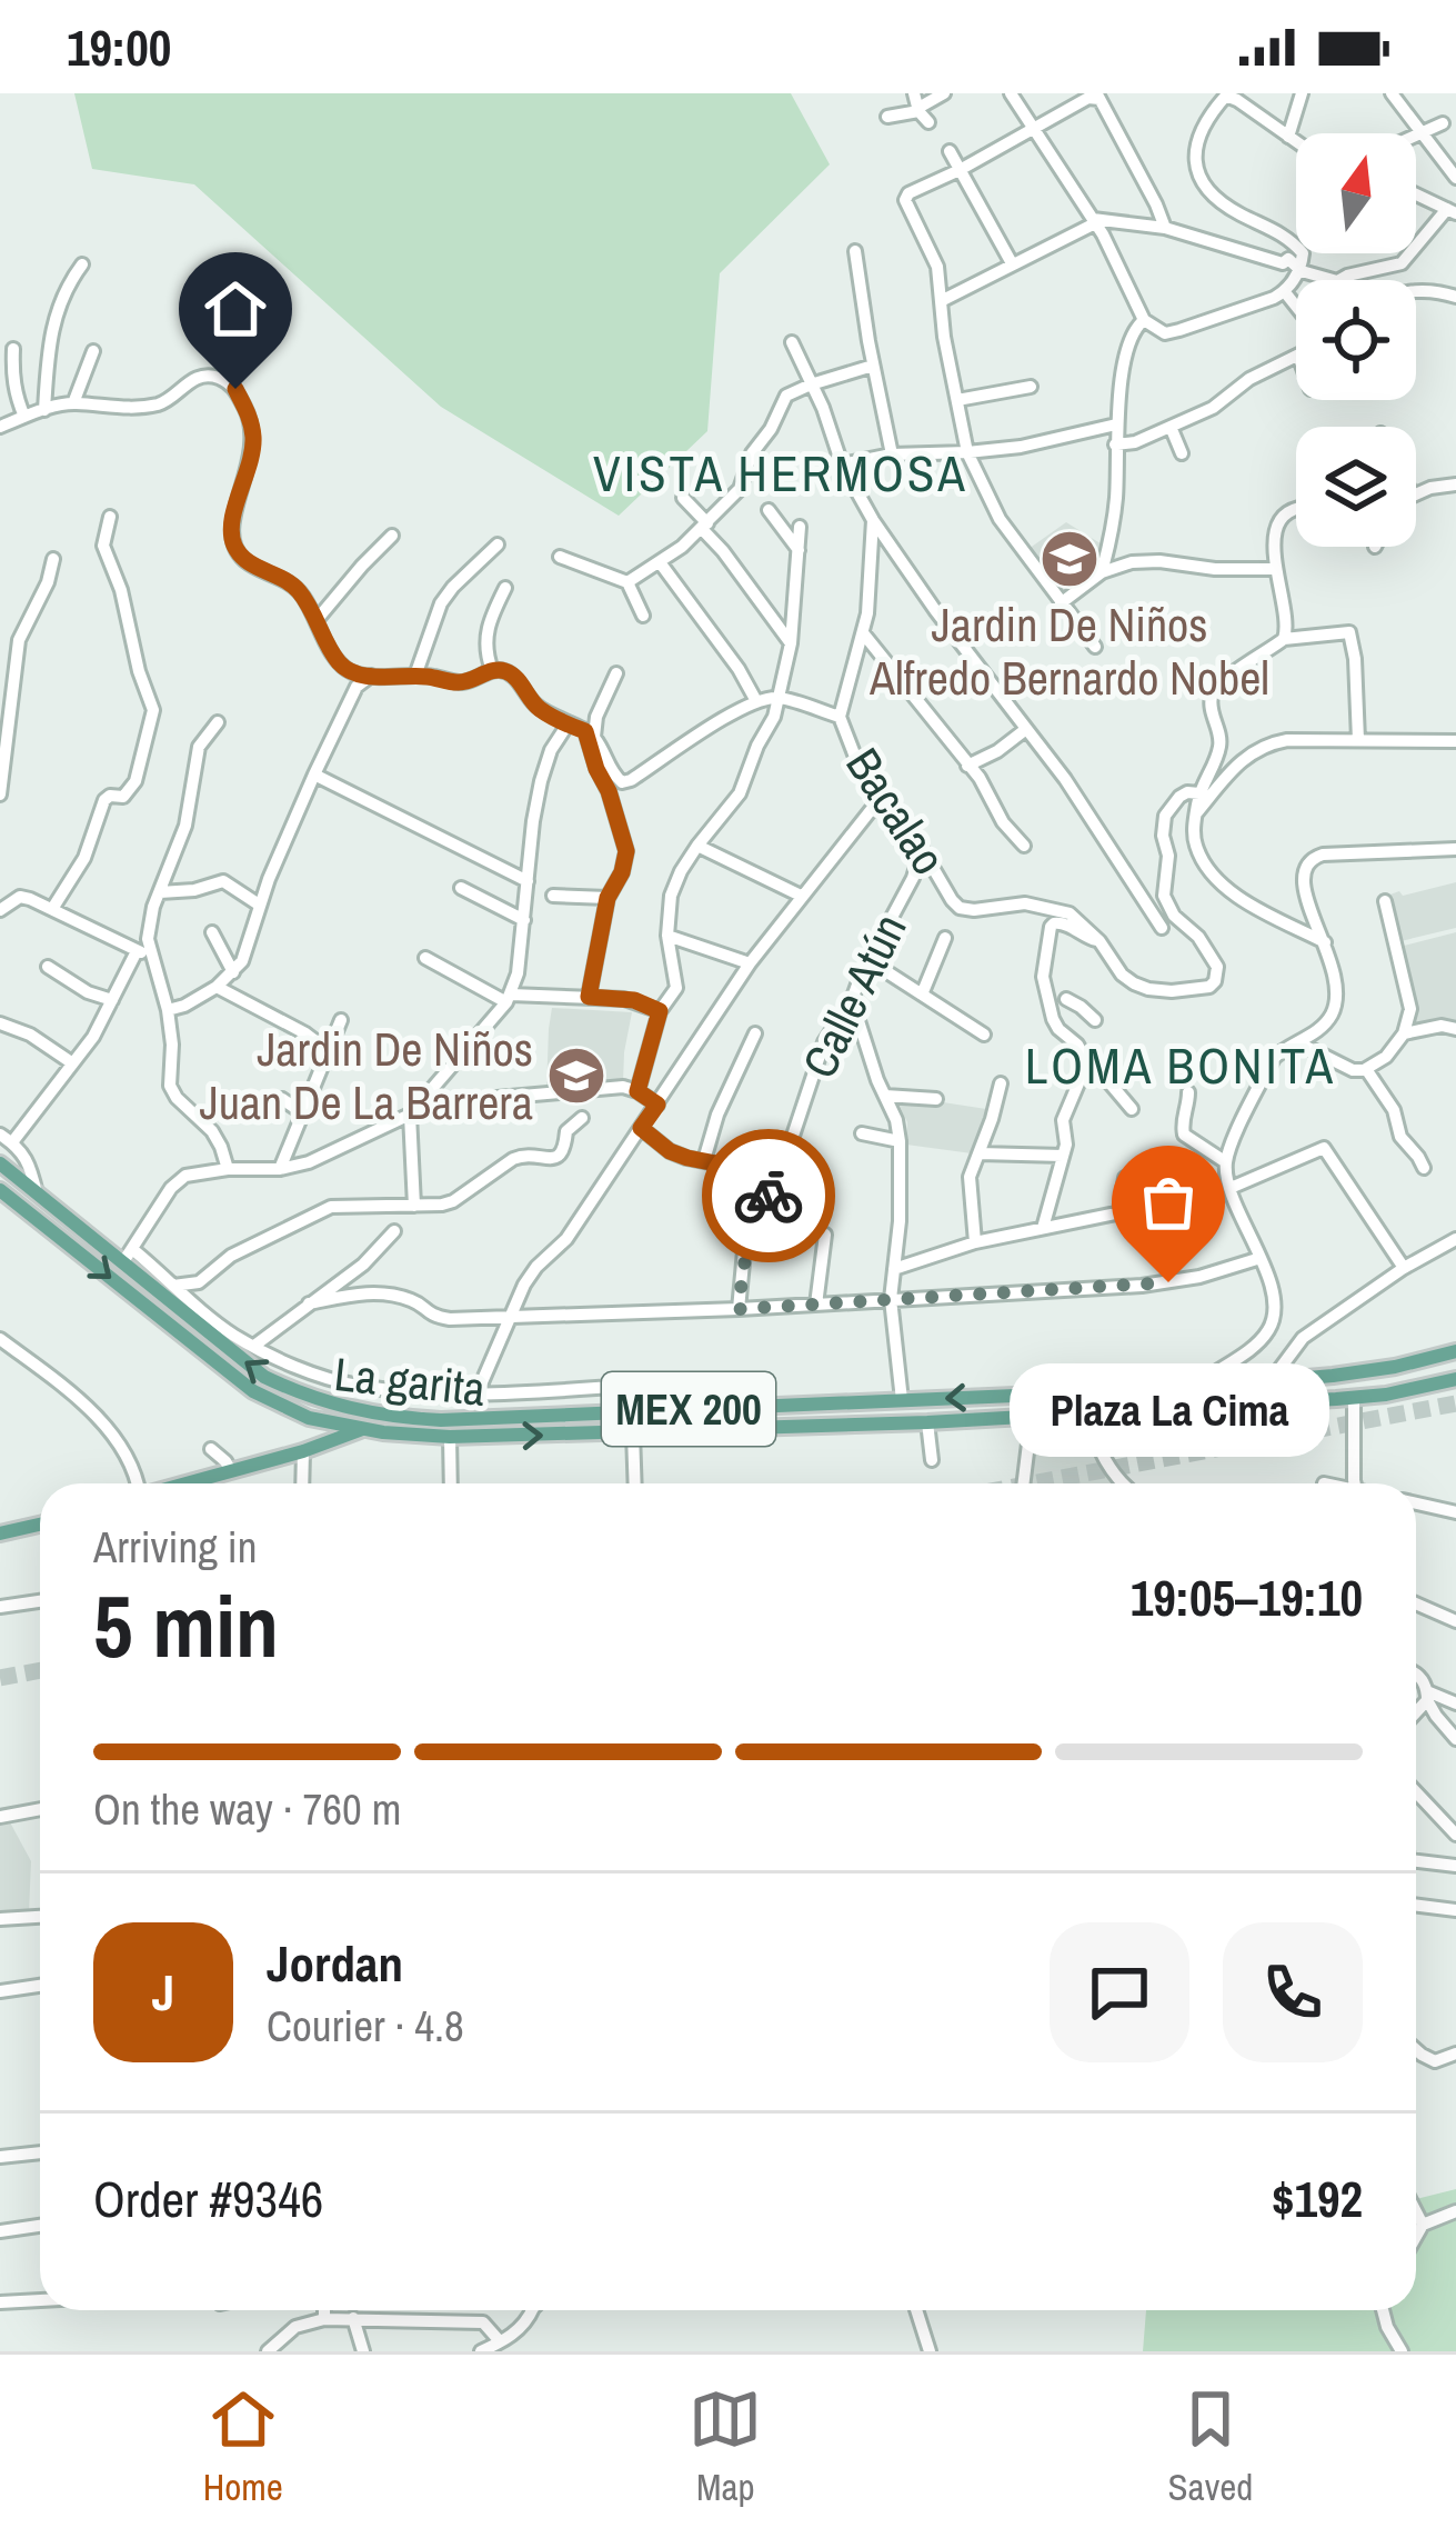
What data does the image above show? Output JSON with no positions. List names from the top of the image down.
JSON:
{
  "streets": {
    "main road": ["MEX 200"],
    "street": ["Bacalao", "Calle Atún", "La garita"]
  },
  "crossings": [
    ["Bacalao", "Calle Atún"],
    ["La garita", "MEX 200"]
  ],
  "districts": ["VISTA HERMOSA", "LOMA BONITA"],
  "places": {
    "school or university": ["Jardin De Niños Alfredo Bernardo Nobel", "Jardin De Niños Juan De La Barrera"],
    "other": ["Plaza La Cima"]
  },
  "north": "top",
  "page": {
    "status": "19:00",
    "bubble": "Plaza La Cima",
    "heading": ["5 min", "Arriving in", "19:05–19:10"],
    "panel": [
      "Jordan",
      "Courier · 4.8",
      "Order #9346",
      "$192"
    ],
    "bar": "On the way · 760 m",
    "round": "J",
    "tabs": ["Home", "Map", "Saved"]
  }
}
